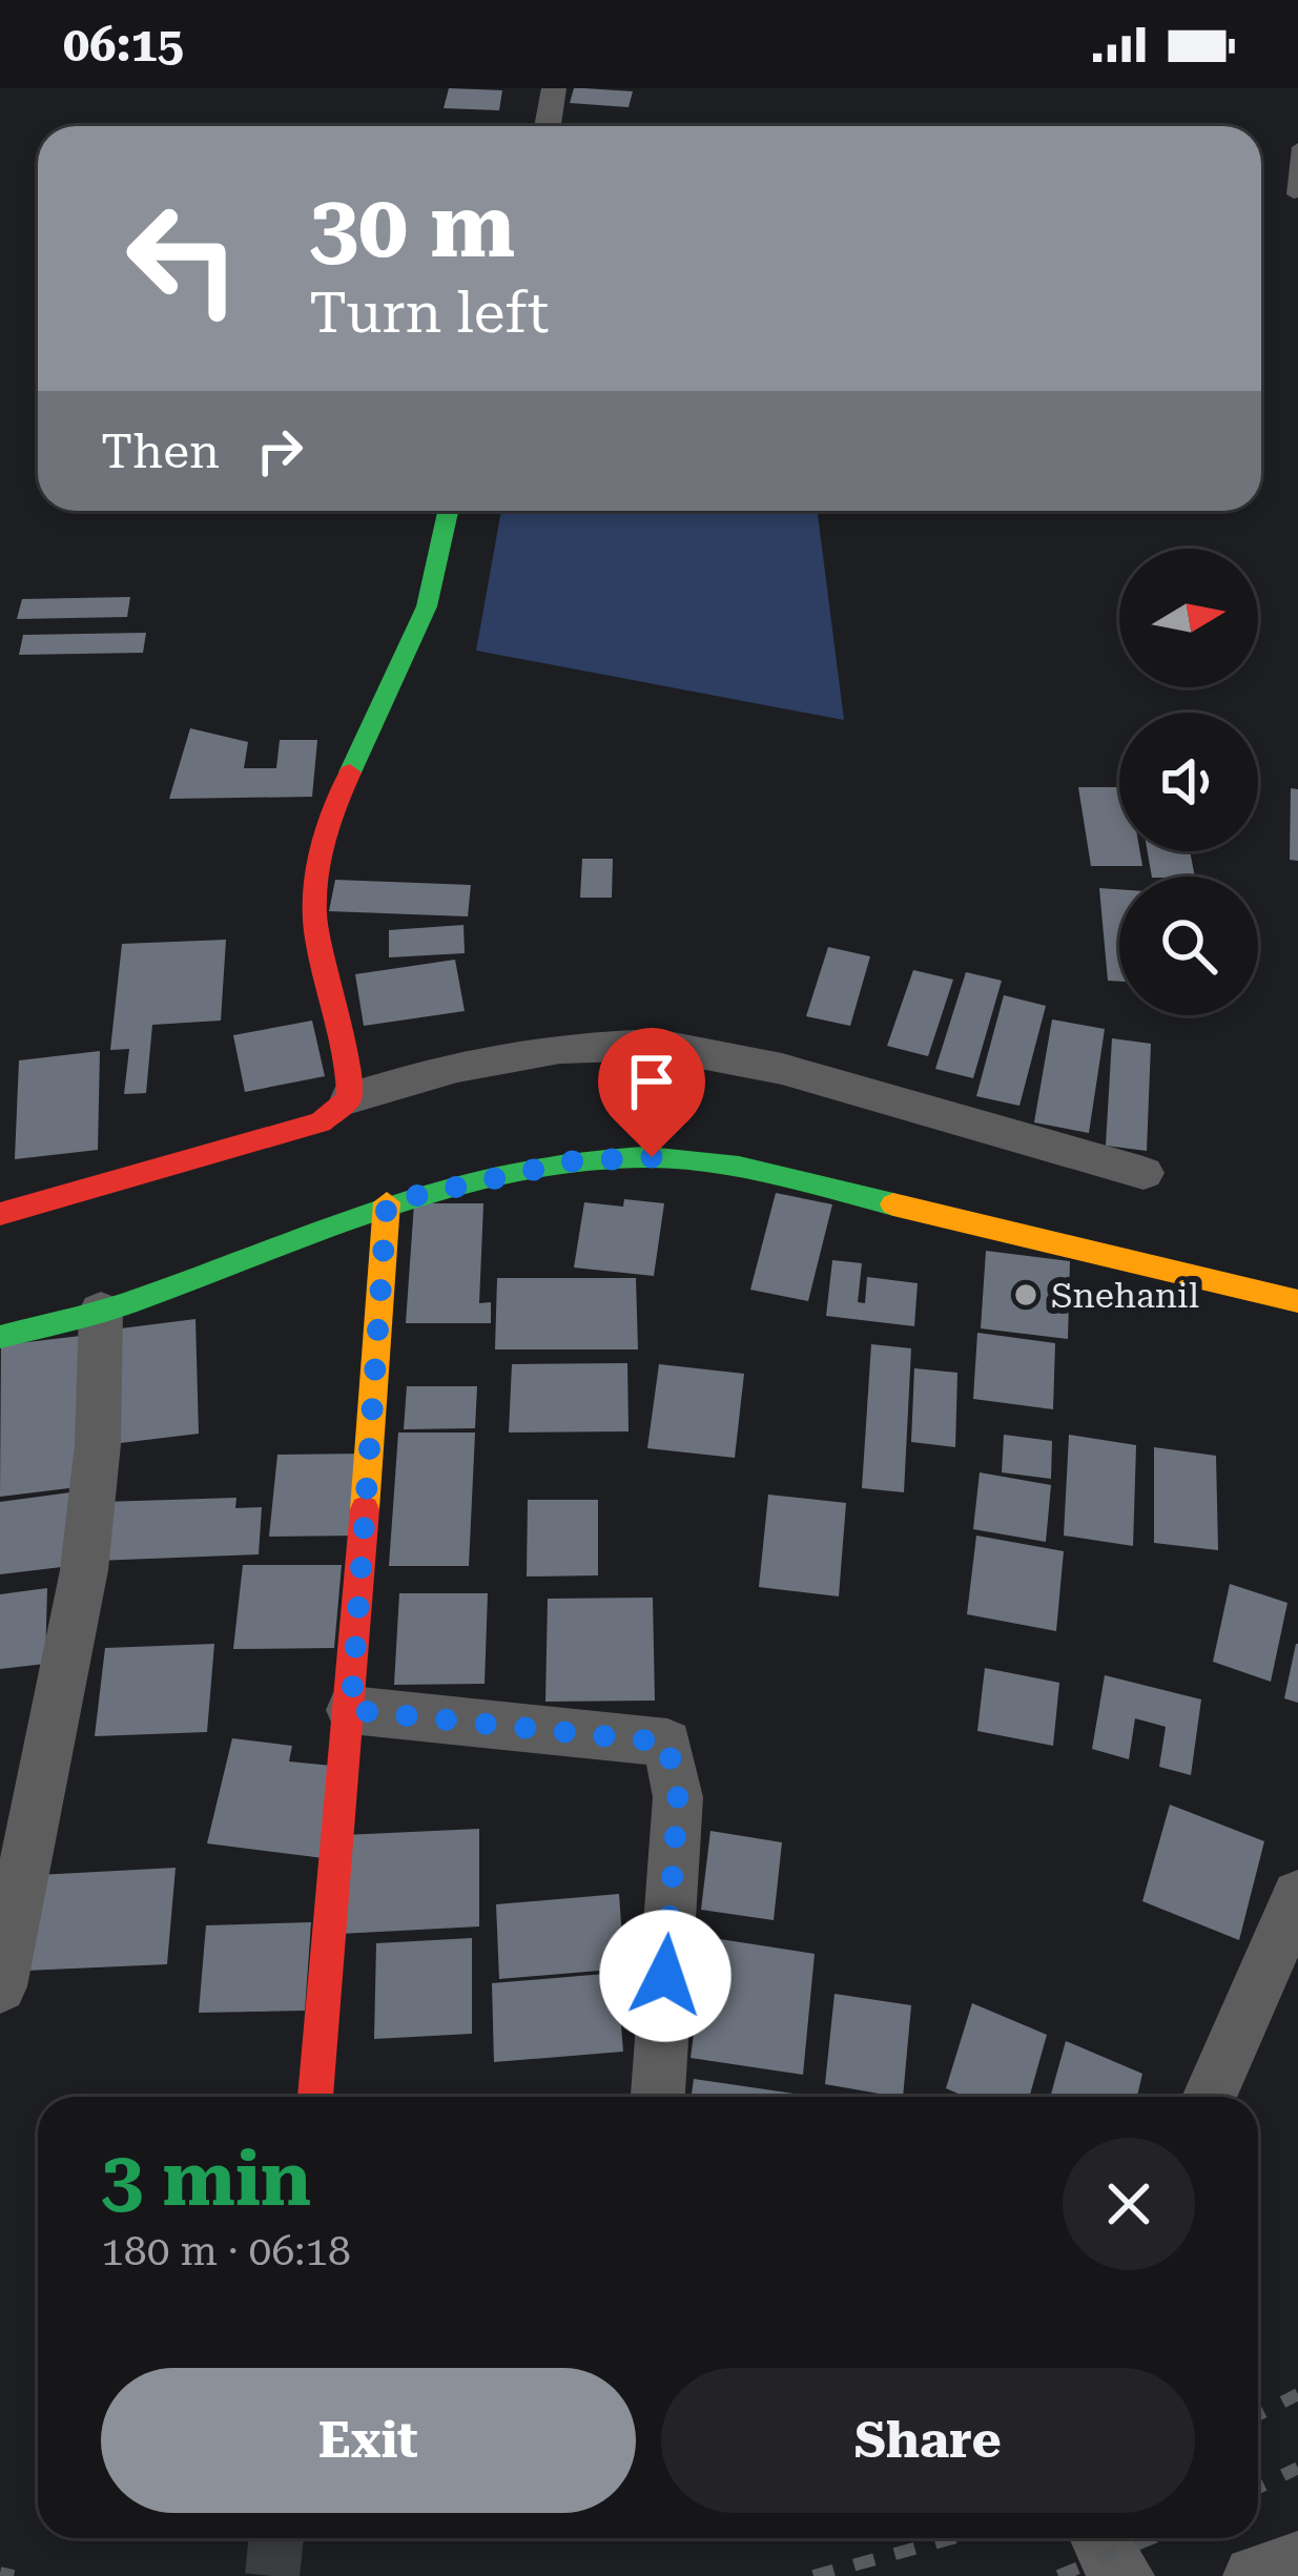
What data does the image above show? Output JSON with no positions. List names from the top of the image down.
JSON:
{
  "places": ["Snehanil"],
  "north": "right",
  "page": {
    "status": "06:15",
    "turn": ["30 m", "Turn left"],
    "then": "Then",
    "heading": ["3 min", "180 m · 06:18"],
    "buttons": ["Exit", "Share"]
  }
}
